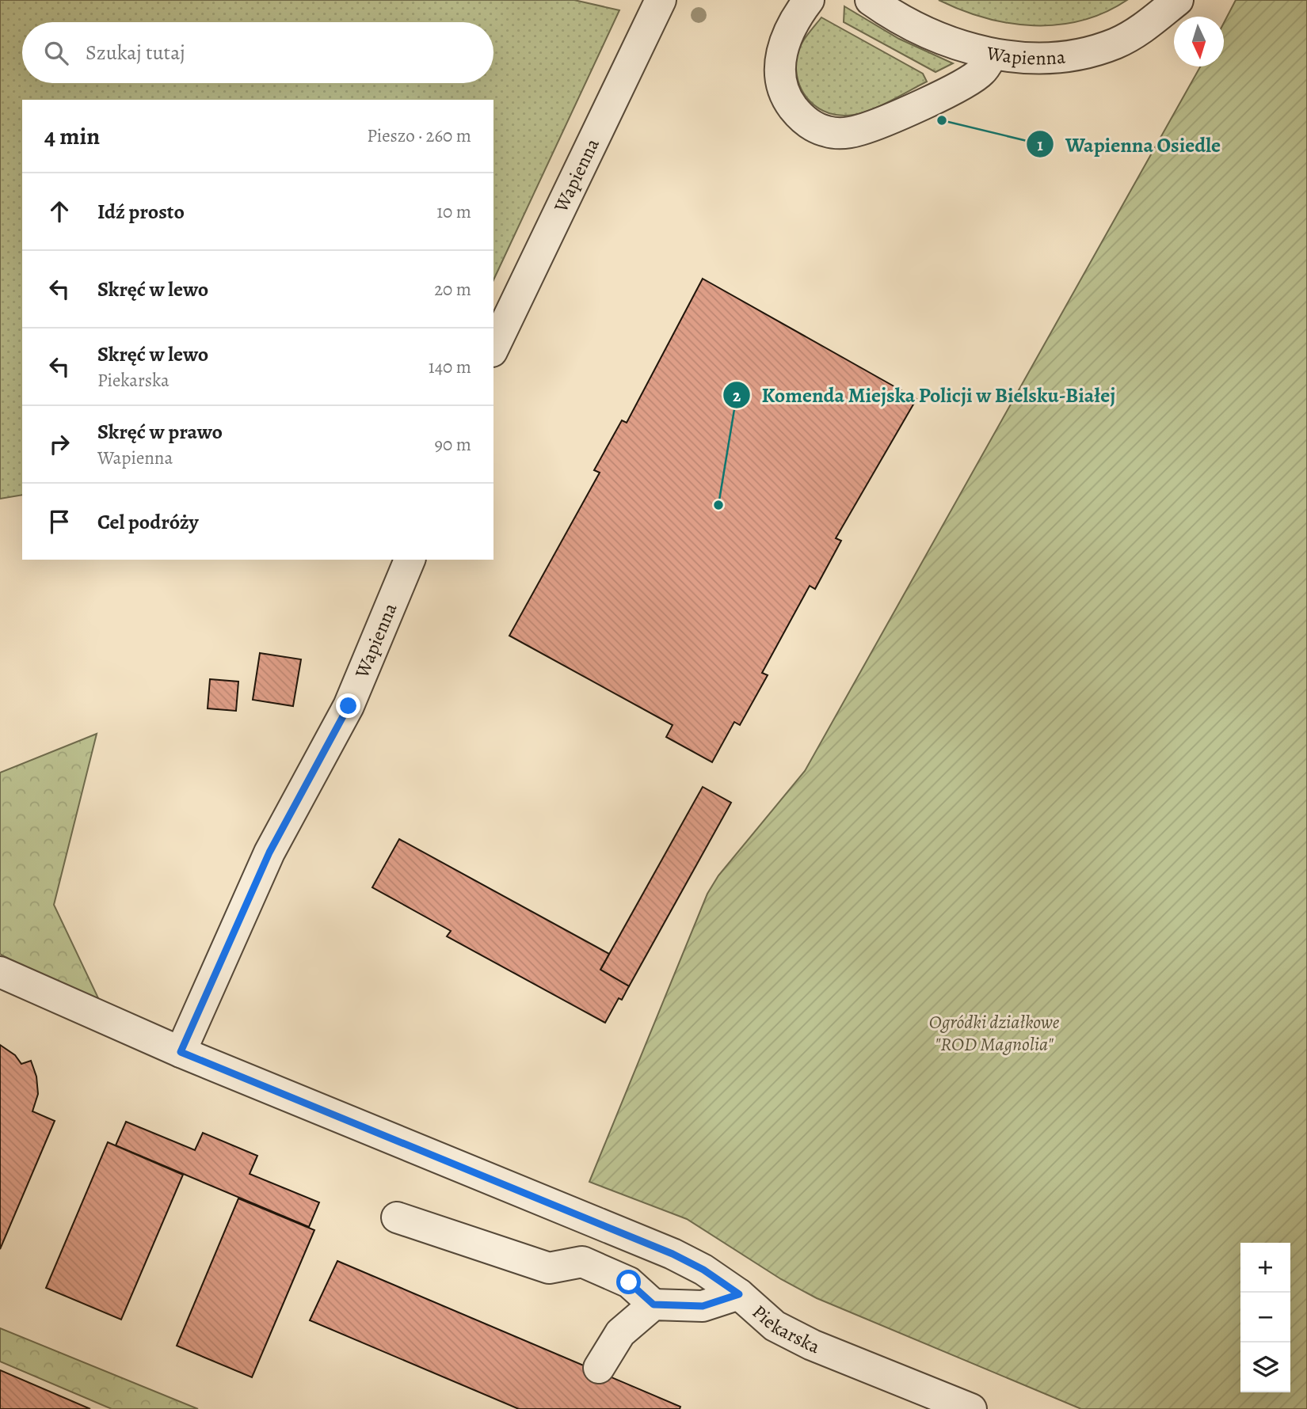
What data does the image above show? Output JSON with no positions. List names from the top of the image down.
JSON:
{
  "streets": {
    "street": ["Wapienna", "Piekarska"]
  },
  "crossings": [
    ["Wapienna", "Piekarska"]
  ],
  "parks": ["Ogródki działkowe \"ROD Magnolia\""],
  "places": ["Wapienna Osiedle", "Komenda Miejska Policji w Bielsku-Białej"],
  "north": "bottom",
  "page": {
    "search": "Szukaj tutaj",
    "heading": ["4 min", "Pieszo · 260 m"],
    "list": [
      ["Idź prosto", "10 m"],
      ["Skręć w lewo", "20 m"],
      ["Skręć w lewo", "Piekarska", "140 m"],
      ["Skręć w prawo", "Wapienna", "90 m"],
      "Cel podróży"
    ],
    "map_buttons": ["+", "−"]
  }
}
